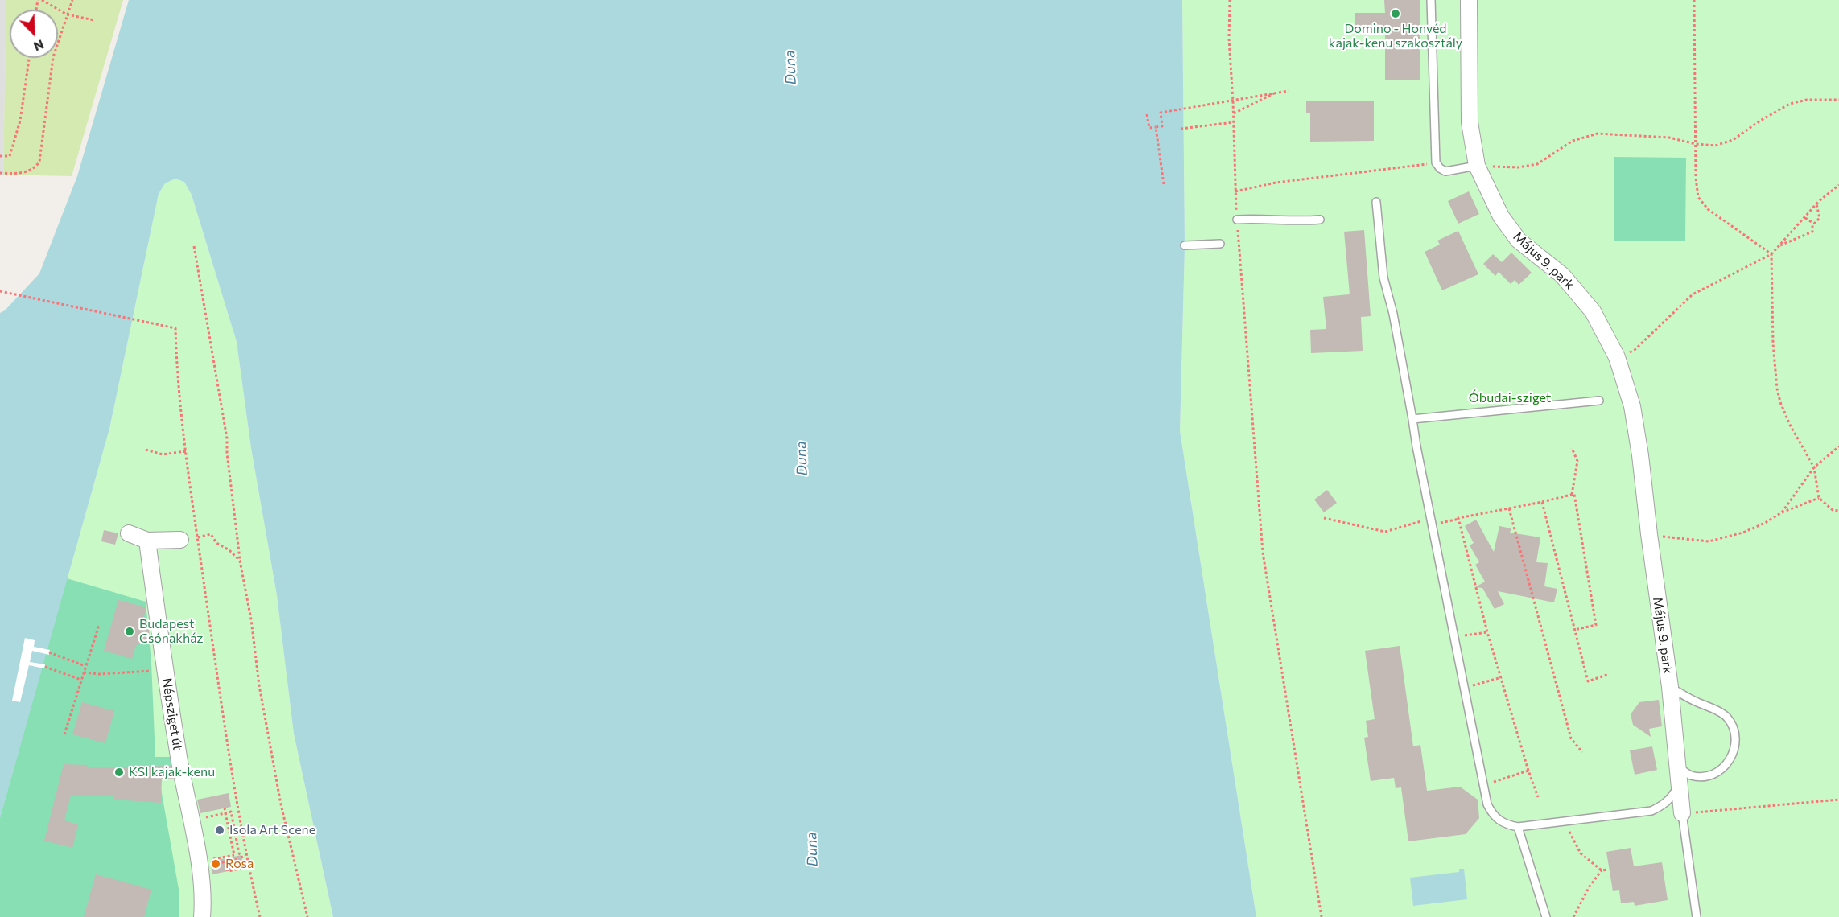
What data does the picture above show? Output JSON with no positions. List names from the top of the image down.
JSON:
{
  "streets": {
    "street": ["Május 9. park", "Népsziget út"]
  },
  "water": ["Duna"],
  "parks": ["Óbudai-sziget"],
  "places": [
    "Domino - Honvéd kajak-kenu szakosztály",
    "Budapest Csónakház",
    "KSI kajak-kenu",
    "Isola Art Scene",
    "Rosa"
  ],
  "north": "bottom right"
}
